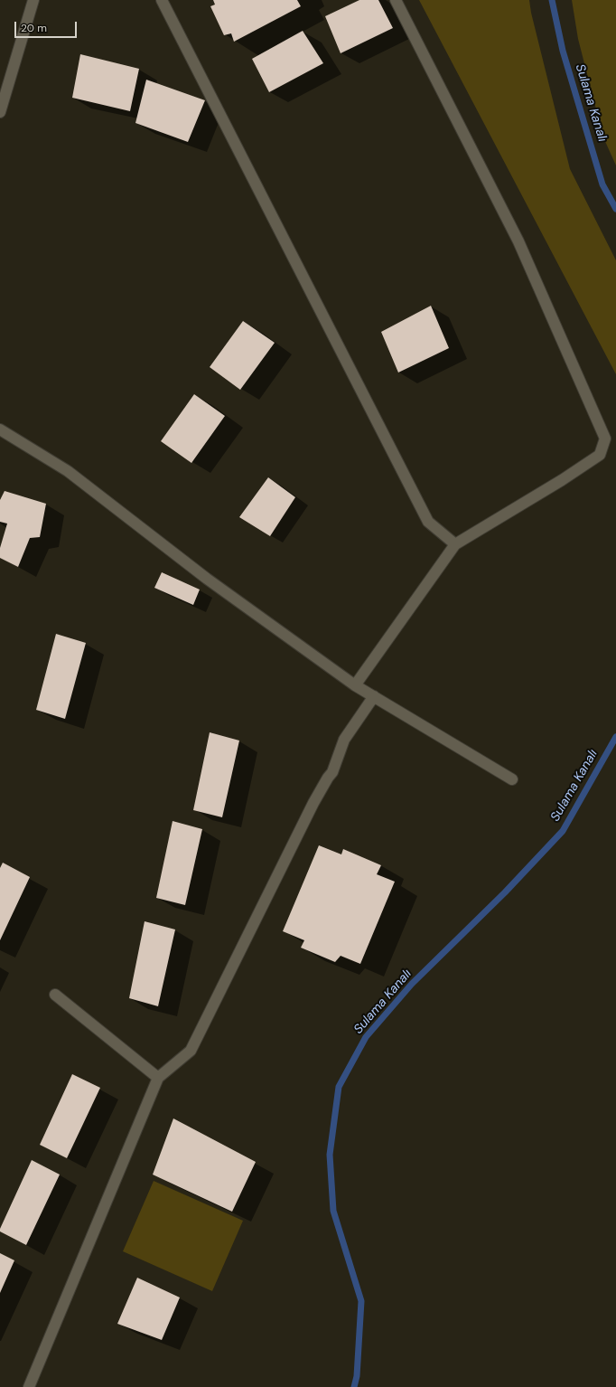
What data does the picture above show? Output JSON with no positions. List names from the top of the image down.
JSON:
{
  "water": ["Sulama Kanalı"],
  "scale_bar": "20 m"
}
